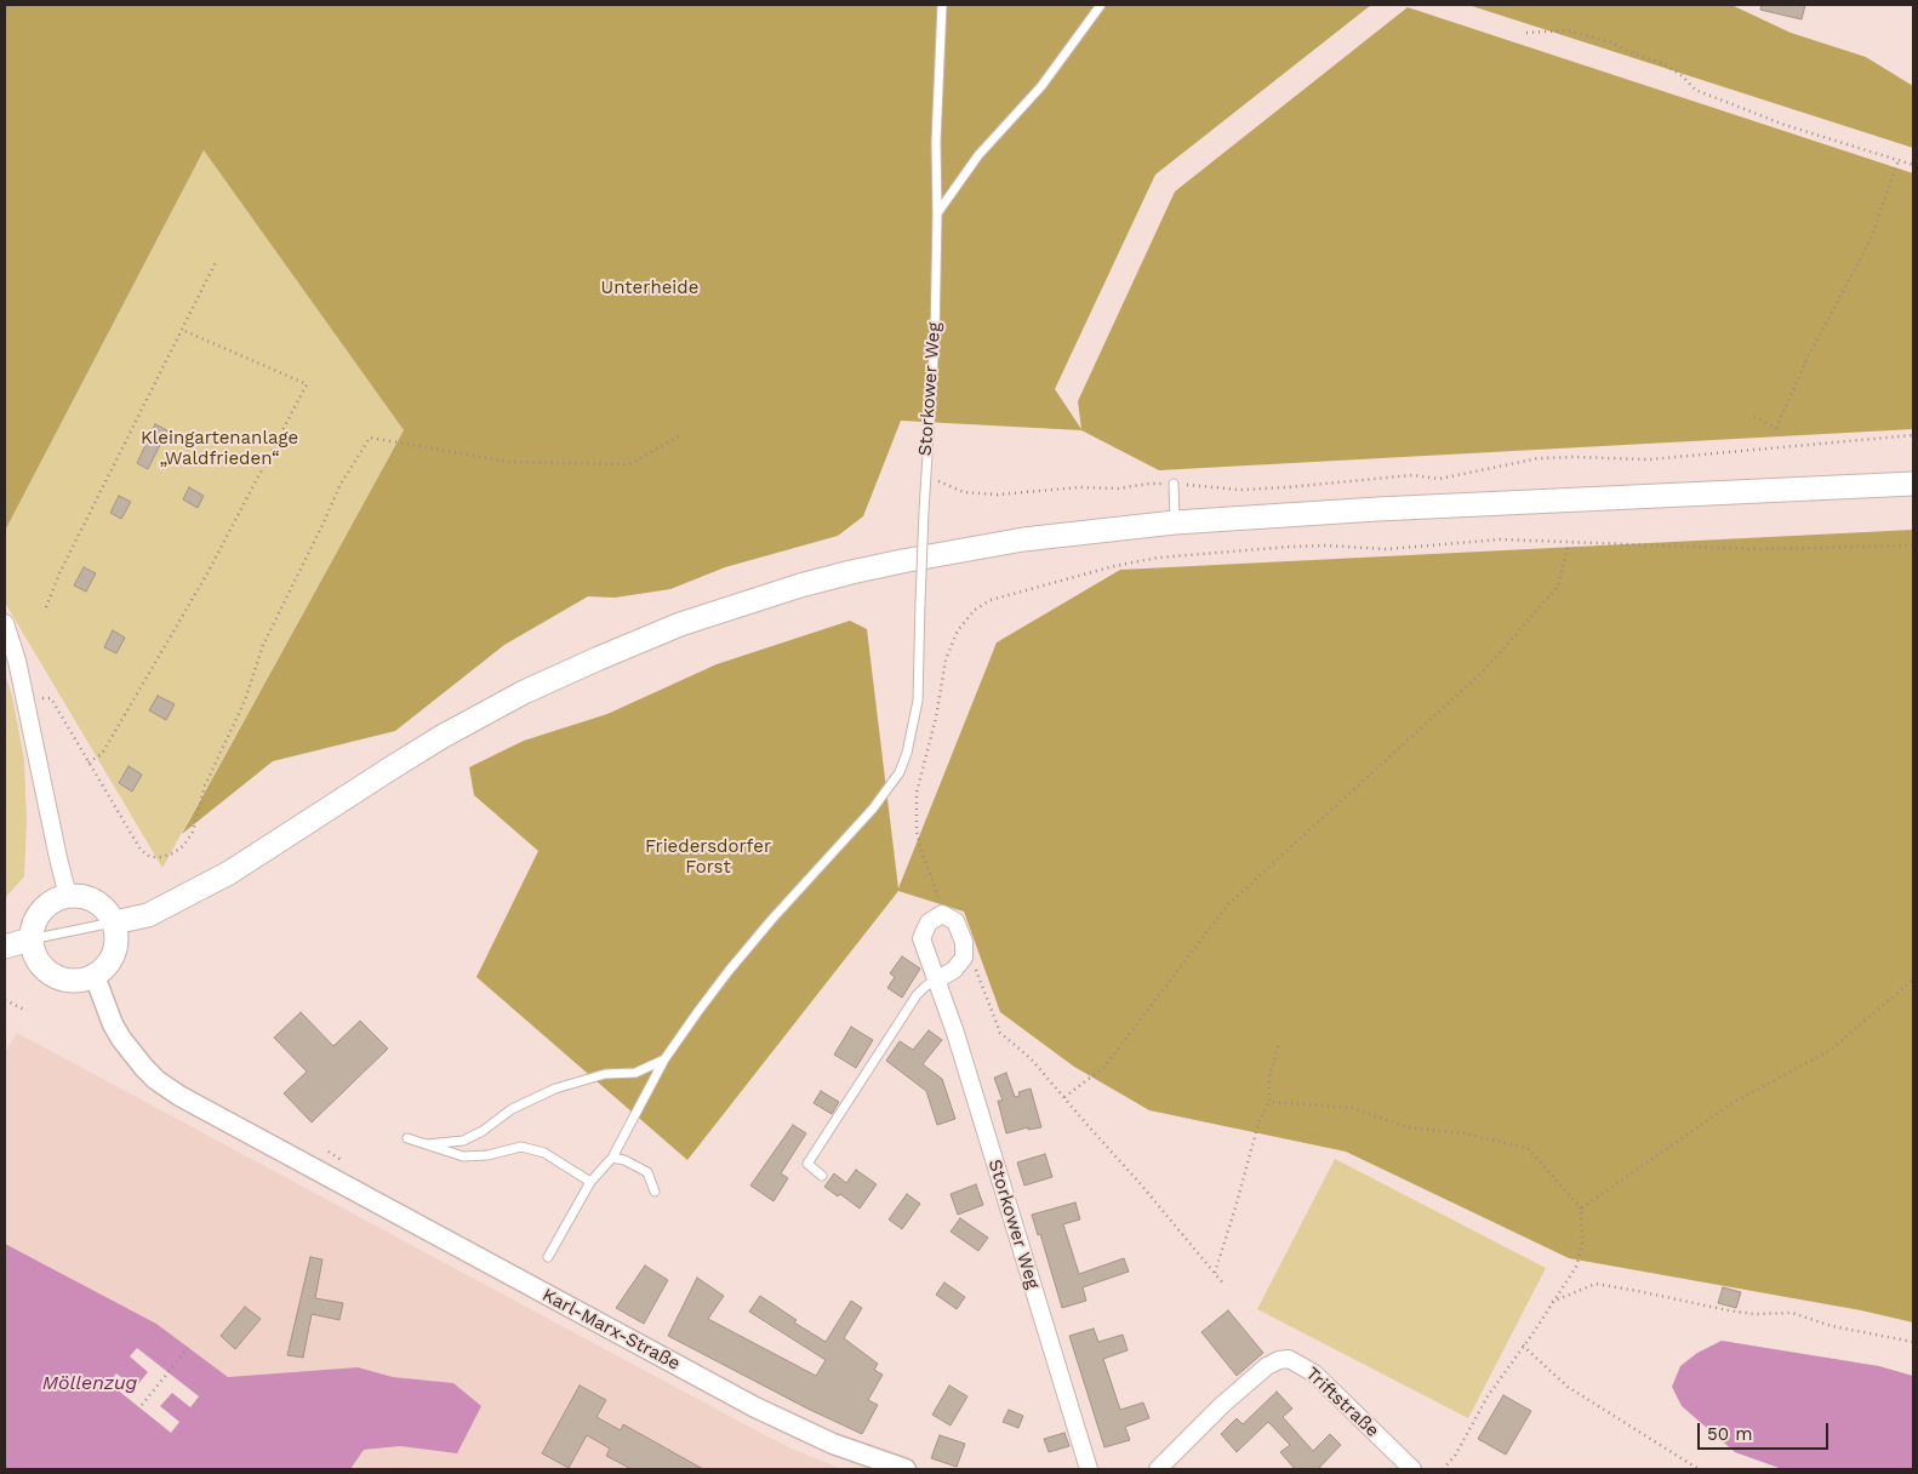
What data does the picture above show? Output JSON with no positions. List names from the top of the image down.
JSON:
{
  "streets": {
    "street": ["Storkower Weg", "Karl-Marx-Straße", "Triftstraße"]
  },
  "water": ["Möllenzug"],
  "parks": ["Unterheide", "Kleingartenanlage „Waldfrieden“", "Friedersdorfer Forst"],
  "scale_bar": "50 m"
}
